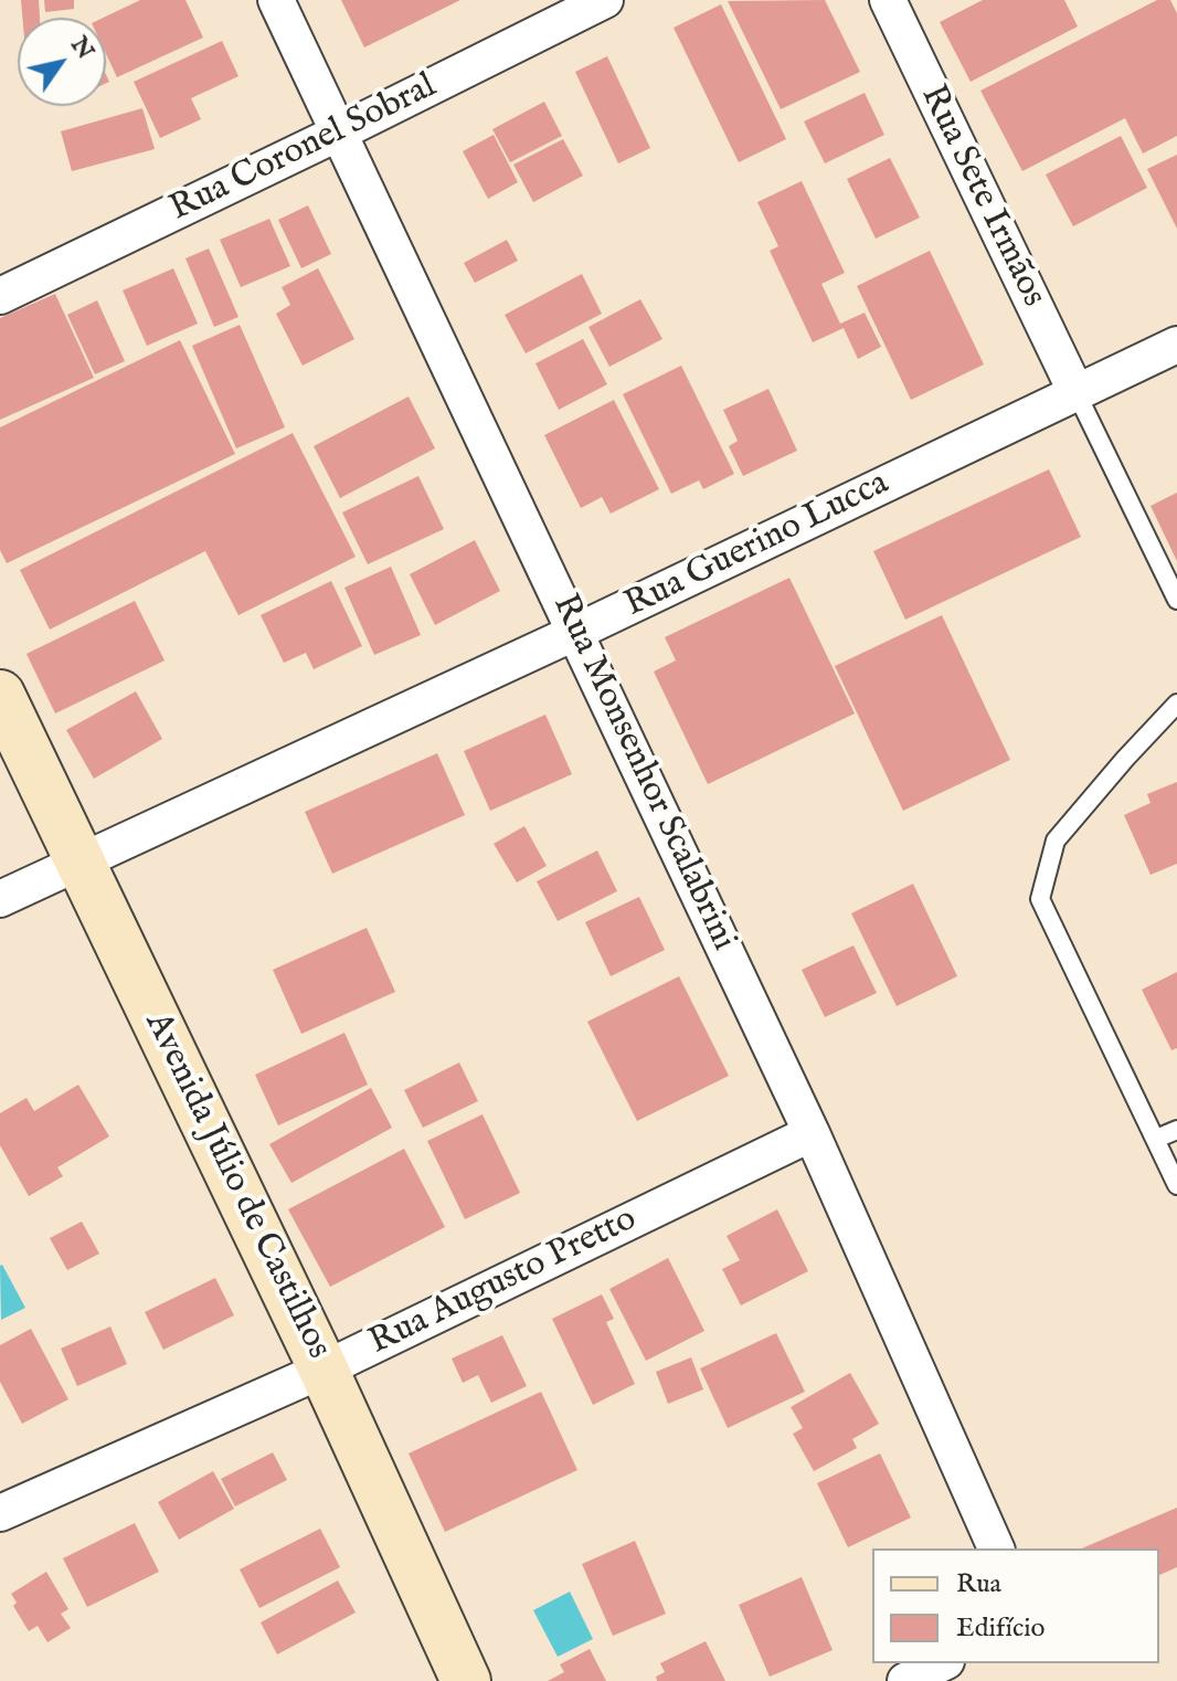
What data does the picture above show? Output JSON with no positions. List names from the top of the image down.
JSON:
{
  "streets": {
    "street": [
      "Rua Coronel Sobral",
      "Rua Sete Irmãos",
      "Rua Guerino Lucca",
      "Rua Monsenhor Scalabrini",
      "Avenida Júlio de Castilhos",
      "Rua Augusto Pretto"
    ]
  },
  "crossings": [
    ["Rua Coronel Sobral", "Rua Monsenhor Scalabrini"],
    ["Rua Sete Irmãos", "Rua Guerino Lucca"],
    ["Rua Guerino Lucca", "Rua Monsenhor Scalabrini"],
    ["Rua Guerino Lucca", "Avenida Júlio de Castilhos"],
    ["Rua Monsenhor Scalabrini", "Rua Augusto Pretto"],
    ["Avenida Júlio de Castilhos", "Rua Augusto Pretto"]
  ],
  "legend": ["Rua", "Edifício"],
  "north": "top right"
}
